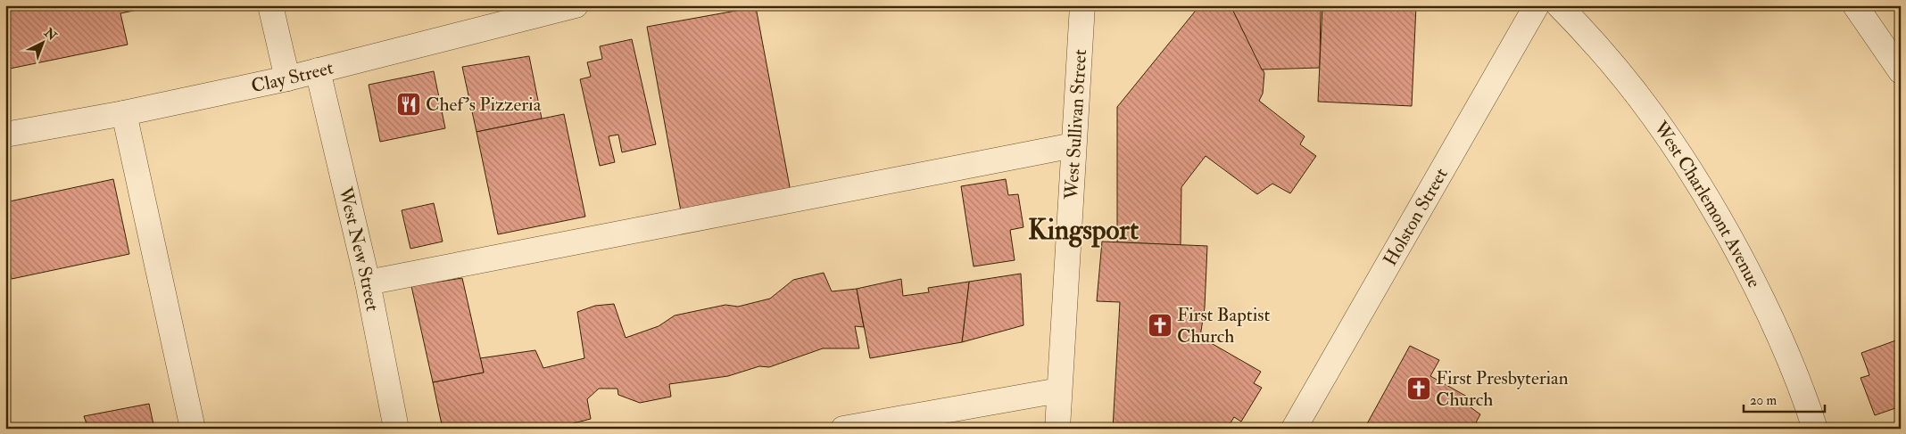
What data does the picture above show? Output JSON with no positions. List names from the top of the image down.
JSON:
{
  "streets": {
    "street": [
      "Clay Street",
      "West Sullivan Street",
      "West Charlemont Avenue",
      "Holston Street",
      "West New Street"
    ]
  },
  "crossings": [
    ["Clay Street", "West New Street"]
  ],
  "districts": ["Kingsport"],
  "places": {
    "restaurant": ["Chef's Pizzeria"],
    "church": ["First Baptist Church", "First Presbyterian Church"]
  },
  "scale_bar": "20 m",
  "north": "top right"
}
